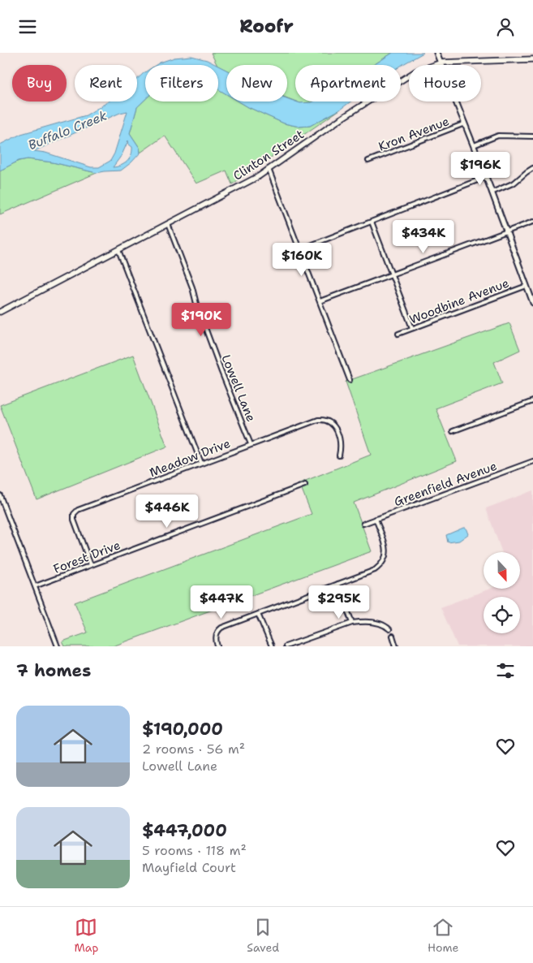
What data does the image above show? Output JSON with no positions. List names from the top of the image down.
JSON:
{
  "streets": {
    "main road": ["Clinton Street"],
    "street": [
      "Kron Avenue",
      "Woodbine Avenue",
      "Lowell Lane",
      "Meadow Drive",
      "Greenfield Avenue",
      "Forest Drive"
    ]
  },
  "crossings": [
    ["Clinton Street", "Lowell Lane"],
    ["Lowell Lane", "Meadow Drive"],
    ["Meadow Drive", "Forest Drive"]
  ],
  "water": ["Buffalo Creek"],
  "north": "bottom",
  "page": {
    "header": "Roofr",
    "chip": [
      "Buy",
      "Rent",
      "Filters",
      "New",
      "Apartment",
      "House"
    ],
    "price": [
      "$196K",
      "$434K",
      "$160K",
      "$190K",
      "$446K",
      "$447K",
      "$295K"
    ],
    "heading": "7 homes",
    "list": [
      {
        "name": "$190,000",
        "note": "2 rooms · 56 m² · Lowell Lane"
      },
      {
        "name": "$447,000",
        "note": "5 rooms · 118 m² · Mayfield Court"
      }
    ],
    "tabs": ["Map", "Saved", "Home"]
  }
}
